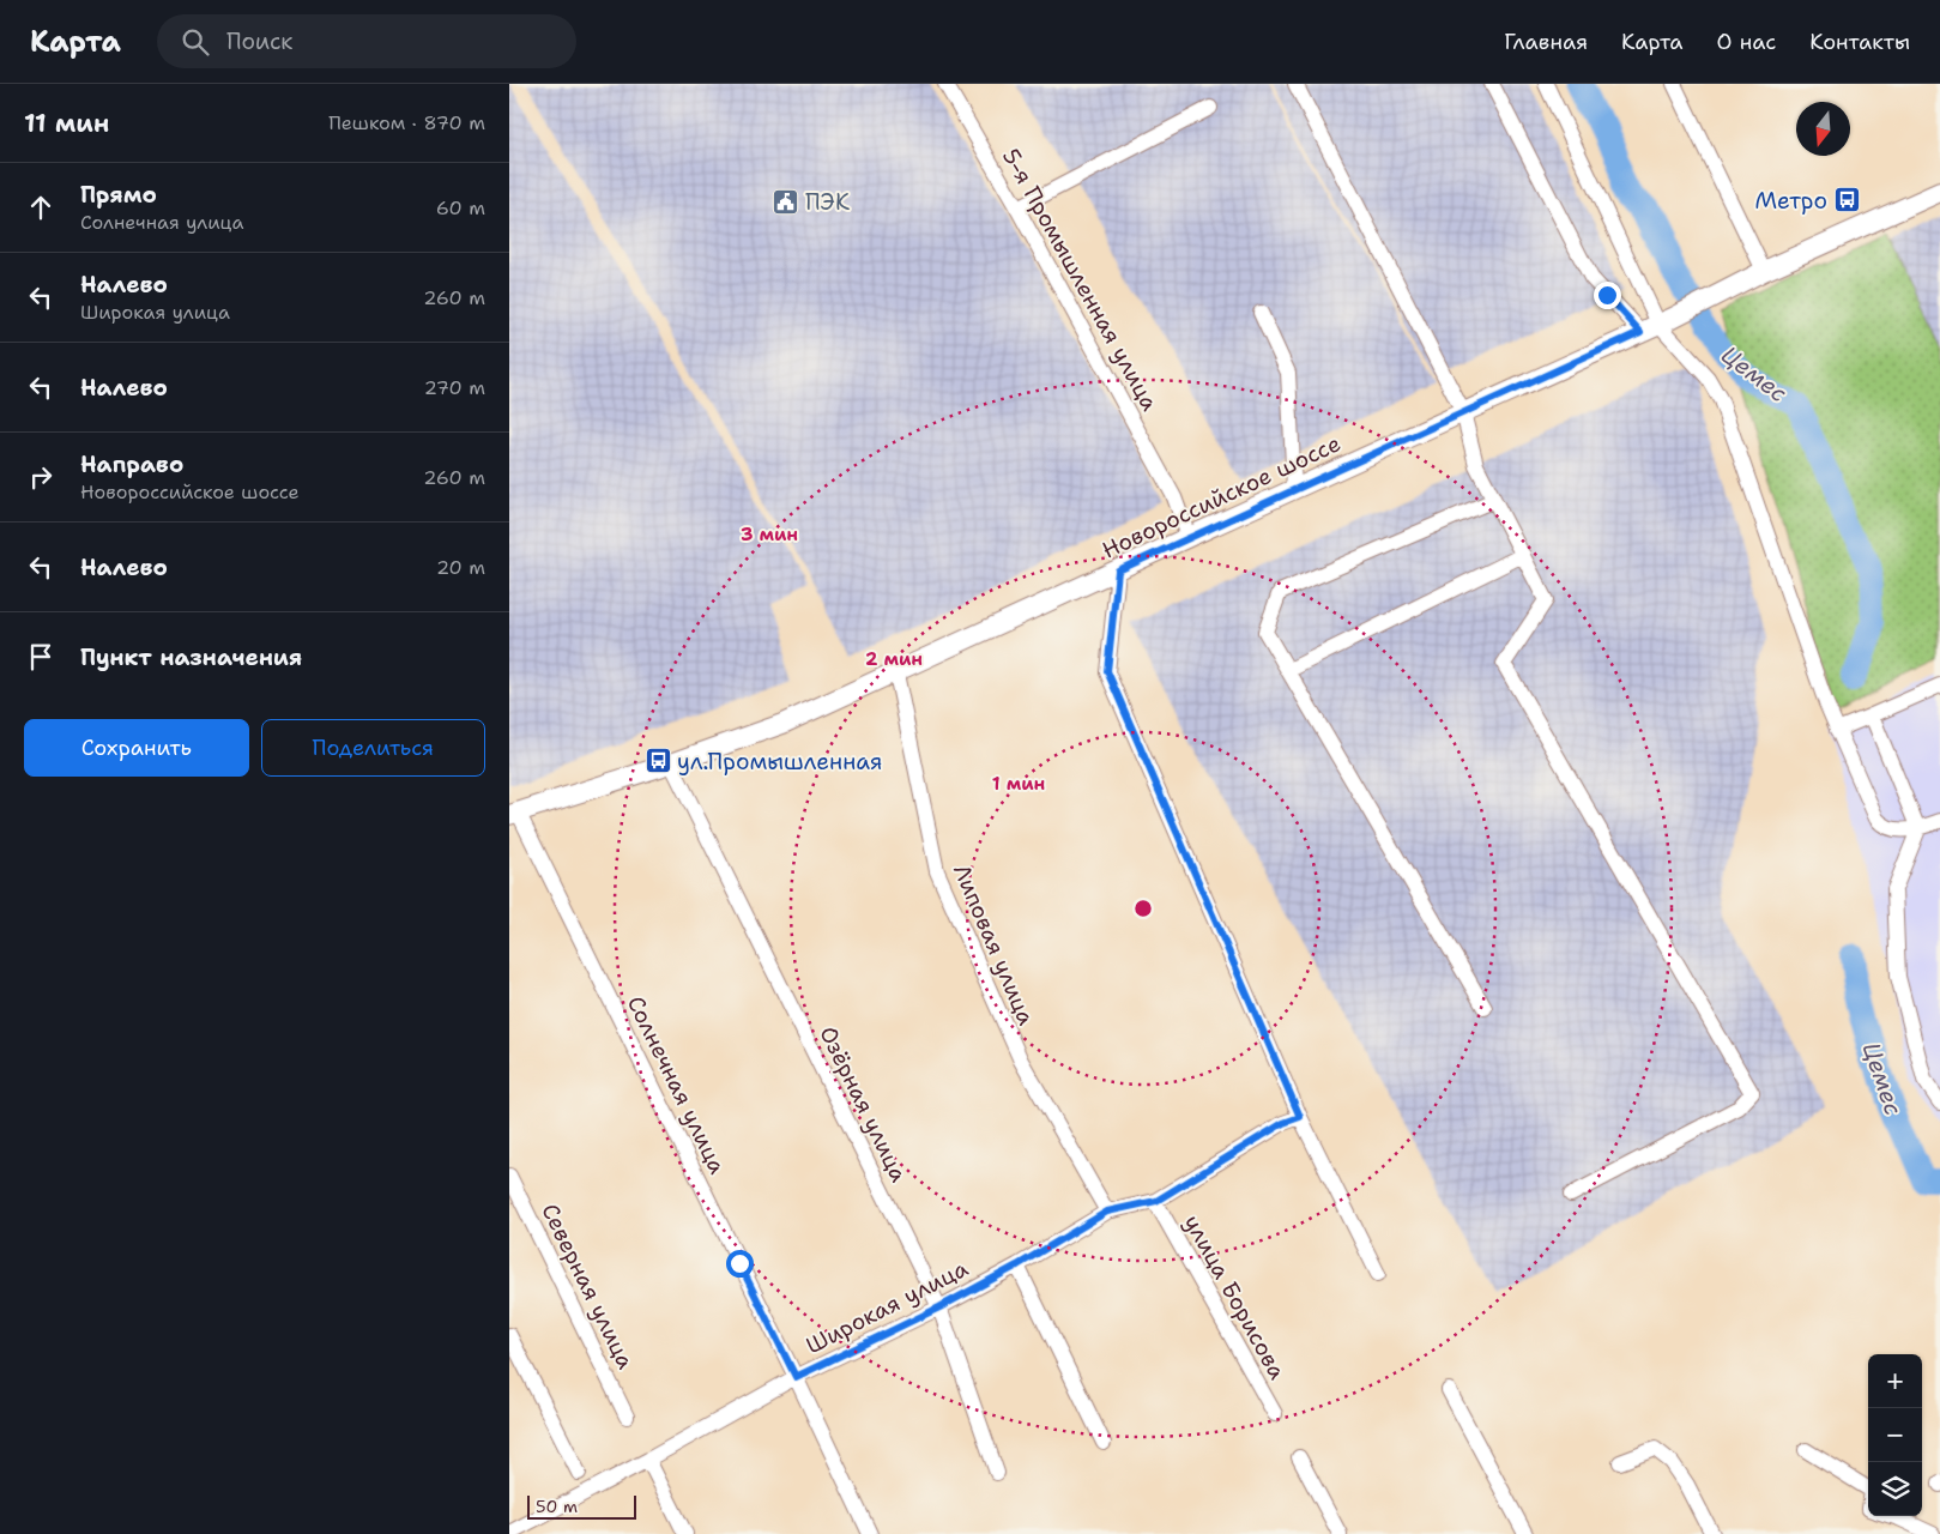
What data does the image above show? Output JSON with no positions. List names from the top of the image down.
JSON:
{
  "streets": {
    "main road": ["Новороссийское шоссе"],
    "street": [
      "5-я Промышленная улица",
      "Липовая улица",
      "Солнечная улица",
      "Озёрная улица",
      "Северная улица",
      "улица Борисова",
      "Широкая улица"
    ]
  },
  "crossings": [
    ["5-я Промышленная улица", "Новороссийское шоссе"],
    ["Новороссийское шоссе", "Липовая улица"],
    ["Новороссийское шоссе", "Солнечная улица"],
    ["Новороссийское шоссе", "Озёрная улица"],
    ["Липовая улица", "Широкая улица"],
    ["Солнечная улица", "Широкая улица"],
    ["Озёрная улица", "Широкая улица"],
    ["улица Борисова", "Широкая улица"]
  ],
  "water": ["Цемес"],
  "places": {
    "bus stop": ["Метро", "ул.Промышленная"],
    "public building": ["ПЭК"]
  },
  "scale_bar": "50 m",
  "north": "bottom",
  "page": {
    "header": "Карта",
    "search": "Поиск",
    "nav": [
      "Главная",
      "Карта",
      "О нас",
      "Контакты"
    ],
    "heading": ["11 мин", "Пешком · 870 m"],
    "list": [
      ["Прямо", "Солнечная улица", "60 m"],
      ["Налево", "Широкая улица", "260 m"],
      ["Налево", "270 m"],
      ["Направо", "Новороссийское шоссе", "260 m"],
      ["Налево", "20 m"],
      "Пункт назначения"
    ],
    "buttons": ["Сохранить", "Поделиться"],
    "map_buttons": ["+", "−"],
    "scale": "50 m"
  },
  "rings": ["3 мин", "2 мин", "1 мин"]
}
